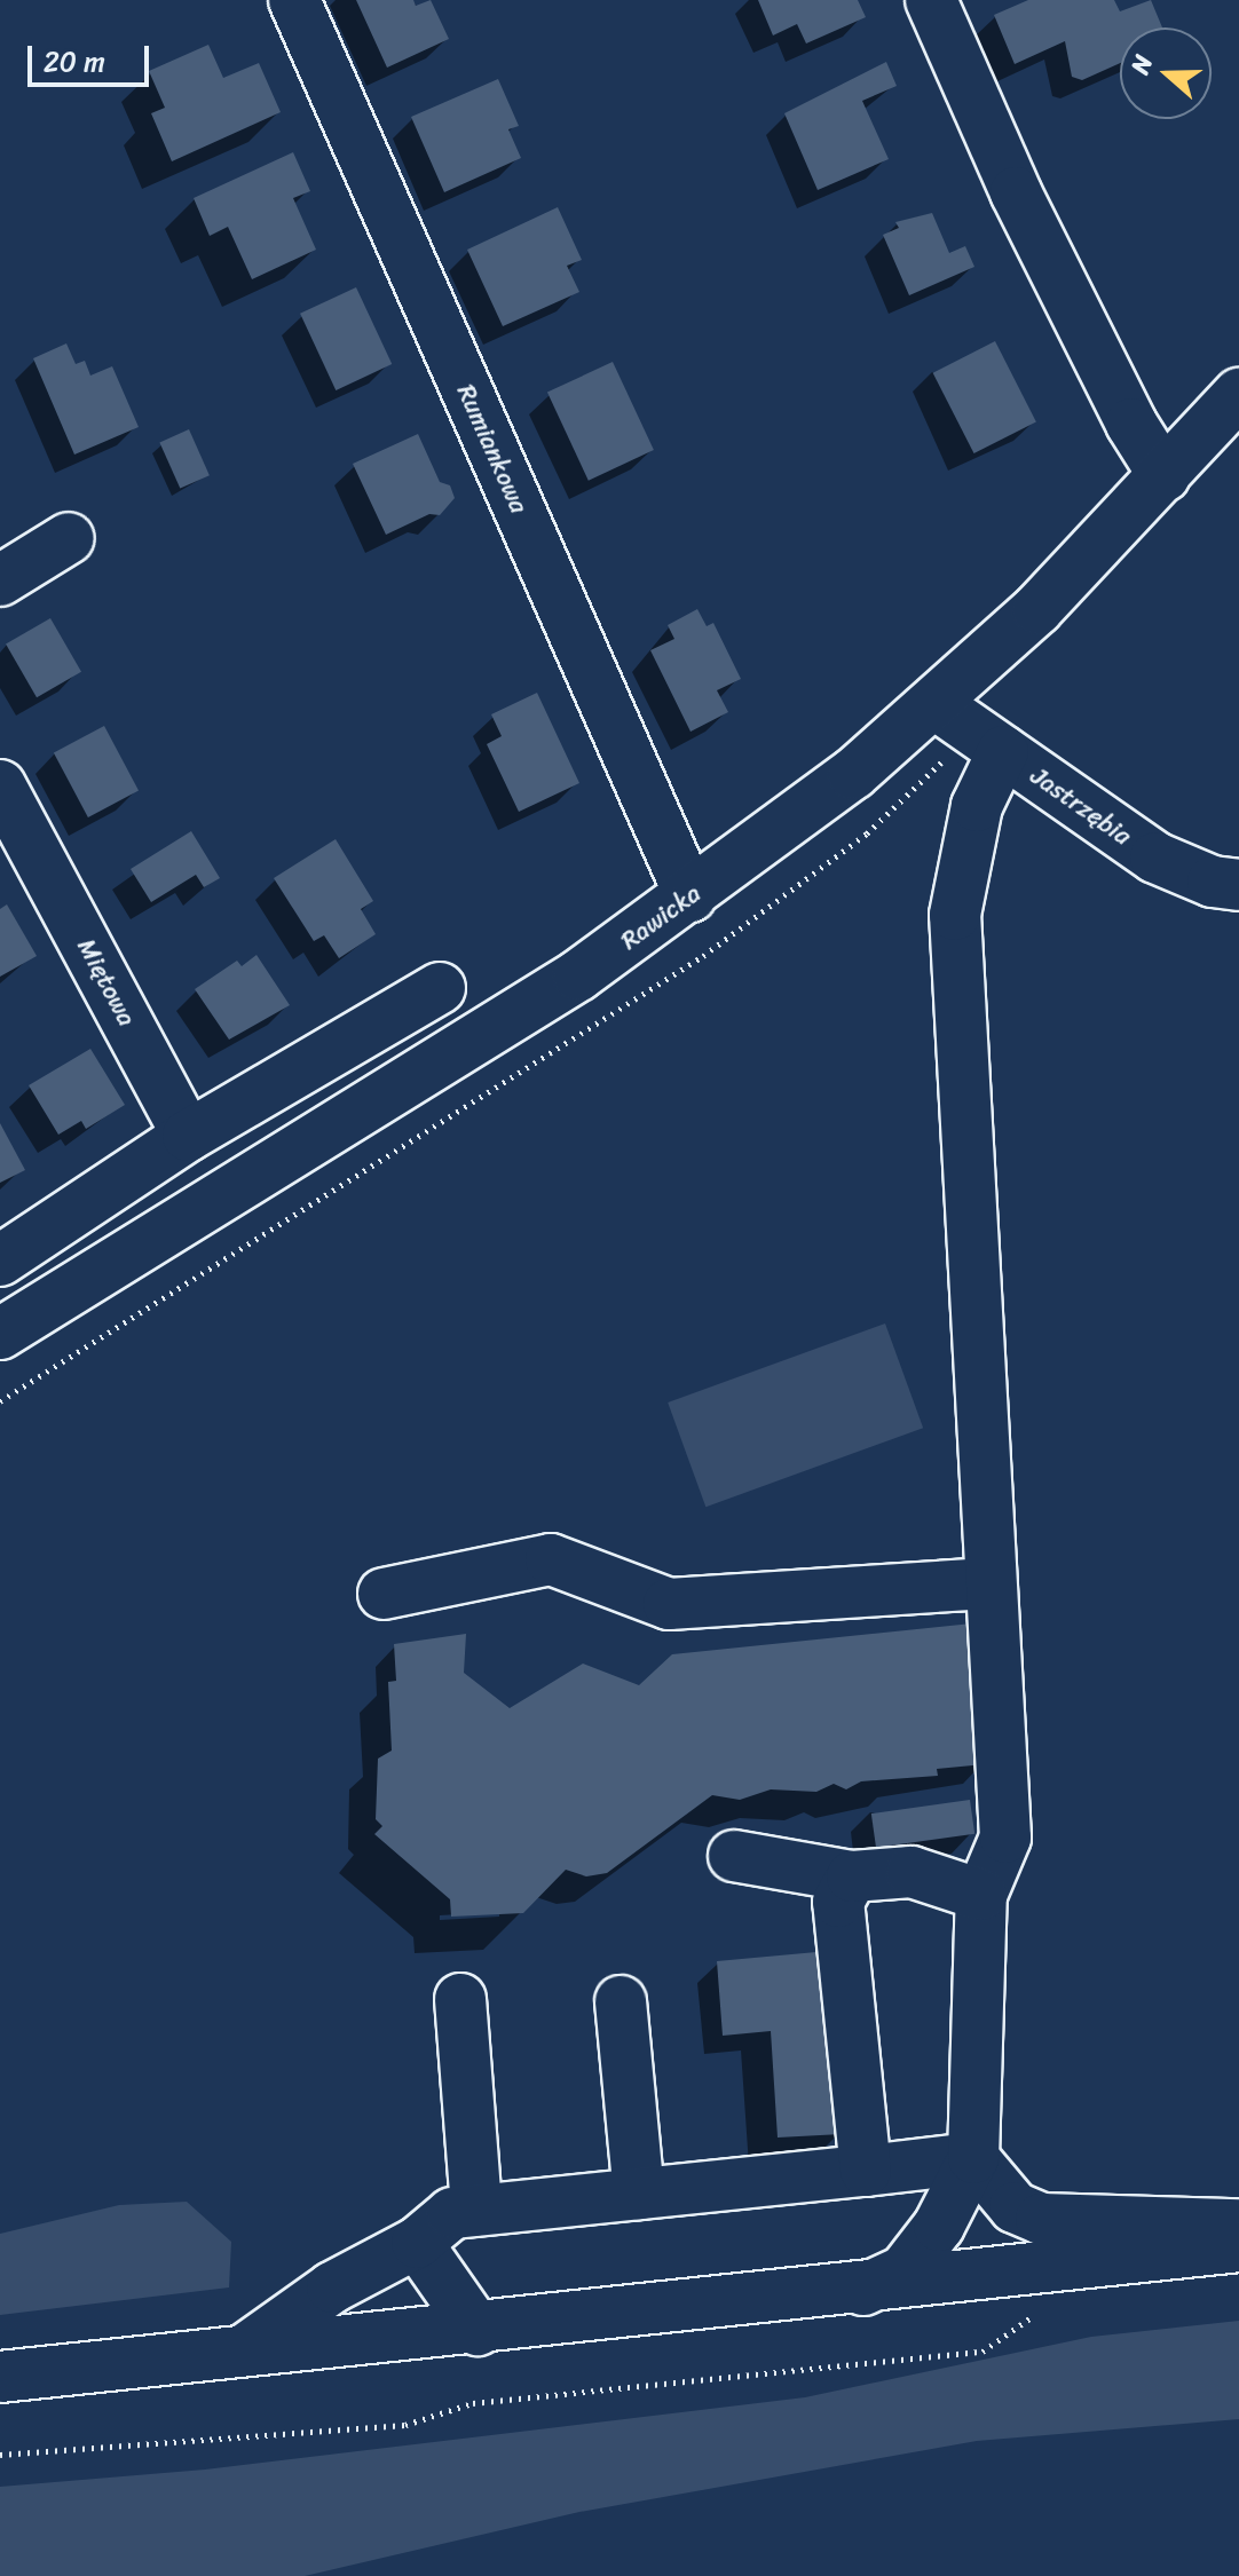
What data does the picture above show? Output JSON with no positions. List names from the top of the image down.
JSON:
{
  "streets": {
    "street": [
      "Rumiankowa",
      "Jastrzębia",
      "Rawicka",
      "Miętowa"
    ]
  },
  "crossings": [
    ["Rumiankowa", "Rawicka"],
    ["Jastrzębia", "Rawicka"]
  ],
  "scale_bar": "20 m",
  "north": "left"
}
